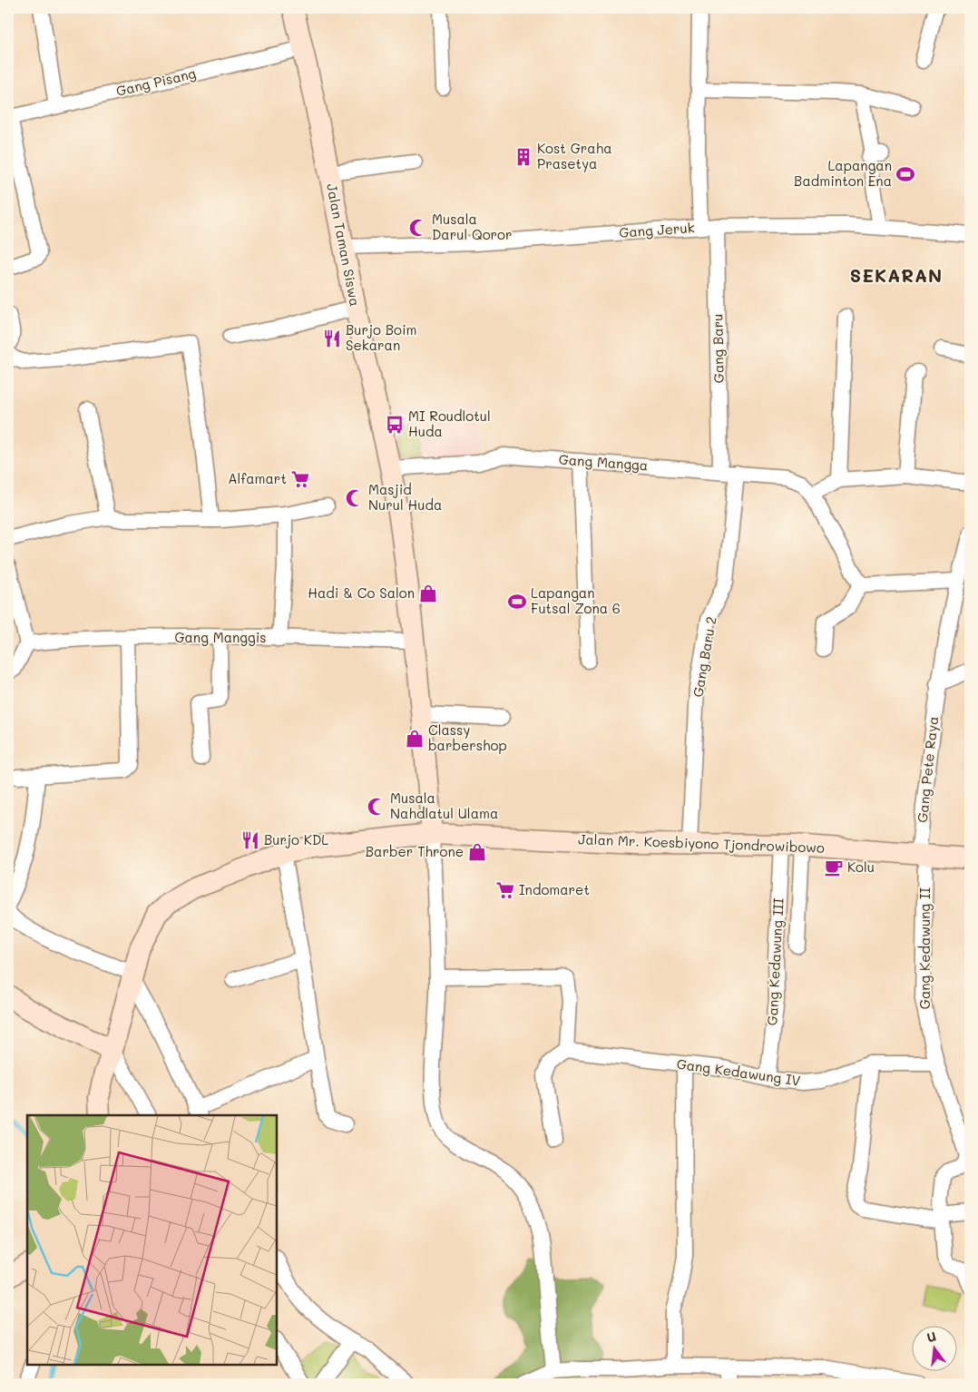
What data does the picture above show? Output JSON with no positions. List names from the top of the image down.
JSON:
{
  "streets": {
    "main road": ["Jalan Taman Siswa", "Jalan Mr. Koesbiyono Tjondrowibowo"],
    "street": [
      "Gang Pisang",
      "Gang Jeruk",
      "Gang Baru",
      "Gang Mangga",
      "Gang Manggis",
      "Gang Baru 2",
      "Gang Pete Raya",
      "Gang Kedawung II",
      "Gang Kedawung III",
      "Gang Kedawung IV"
    ]
  },
  "crossings": [
    ["Gang Pisang", "Jalan Taman Siswa"],
    ["Gang Jeruk", "Jalan Taman Siswa"],
    ["Gang Jeruk", "Gang Baru"],
    ["Jalan Taman Siswa", "Gang Mangga"],
    ["Jalan Taman Siswa", "Gang Manggis"],
    ["Jalan Taman Siswa", "Jalan Mr. Koesbiyono Tjondrowibowo"],
    ["Gang Baru", "Gang Mangga"],
    ["Gang Mangga", "Gang Baru 2"],
    ["Gang Baru 2", "Jalan Mr. Koesbiyono Tjondrowibowo"],
    ["Gang Pete Raya", "Jalan Mr. Koesbiyono Tjondrowibowo"],
    ["Gang Pete Raya", "Gang Kedawung II"],
    ["Jalan Mr. Koesbiyono Tjondrowibowo", "Gang Kedawung II"],
    ["Jalan Mr. Koesbiyono Tjondrowibowo", "Gang Kedawung III"],
    ["Gang Kedawung II", "Gang Kedawung IV"],
    ["Gang Kedawung III", "Gang Kedawung IV"]
  ],
  "districts": ["SEKARAN"],
  "places": {
    "building": ["Kost Graha Prasetya"],
    "sports": ["Lapangan Badminton Ena", "Lapangan Futsal Zona 6"],
    "mosque": ["Musala Darul Qoror", "Masjid Nurul Huda", "Musala Nahdlatul Ulama"],
    "restaurant": ["Burjo Boim Sekaran", "Burjo KDL"],
    "bus stop": ["MI Roudlotul Huda"],
    "supermarket": ["Alfamart", "Indomaret"],
    "shop": ["Hadi & Co Salon", "Classy barbershop", "Barber Throne"],
    "cafe": ["Kolu"]
  },
  "north": "top"
}
